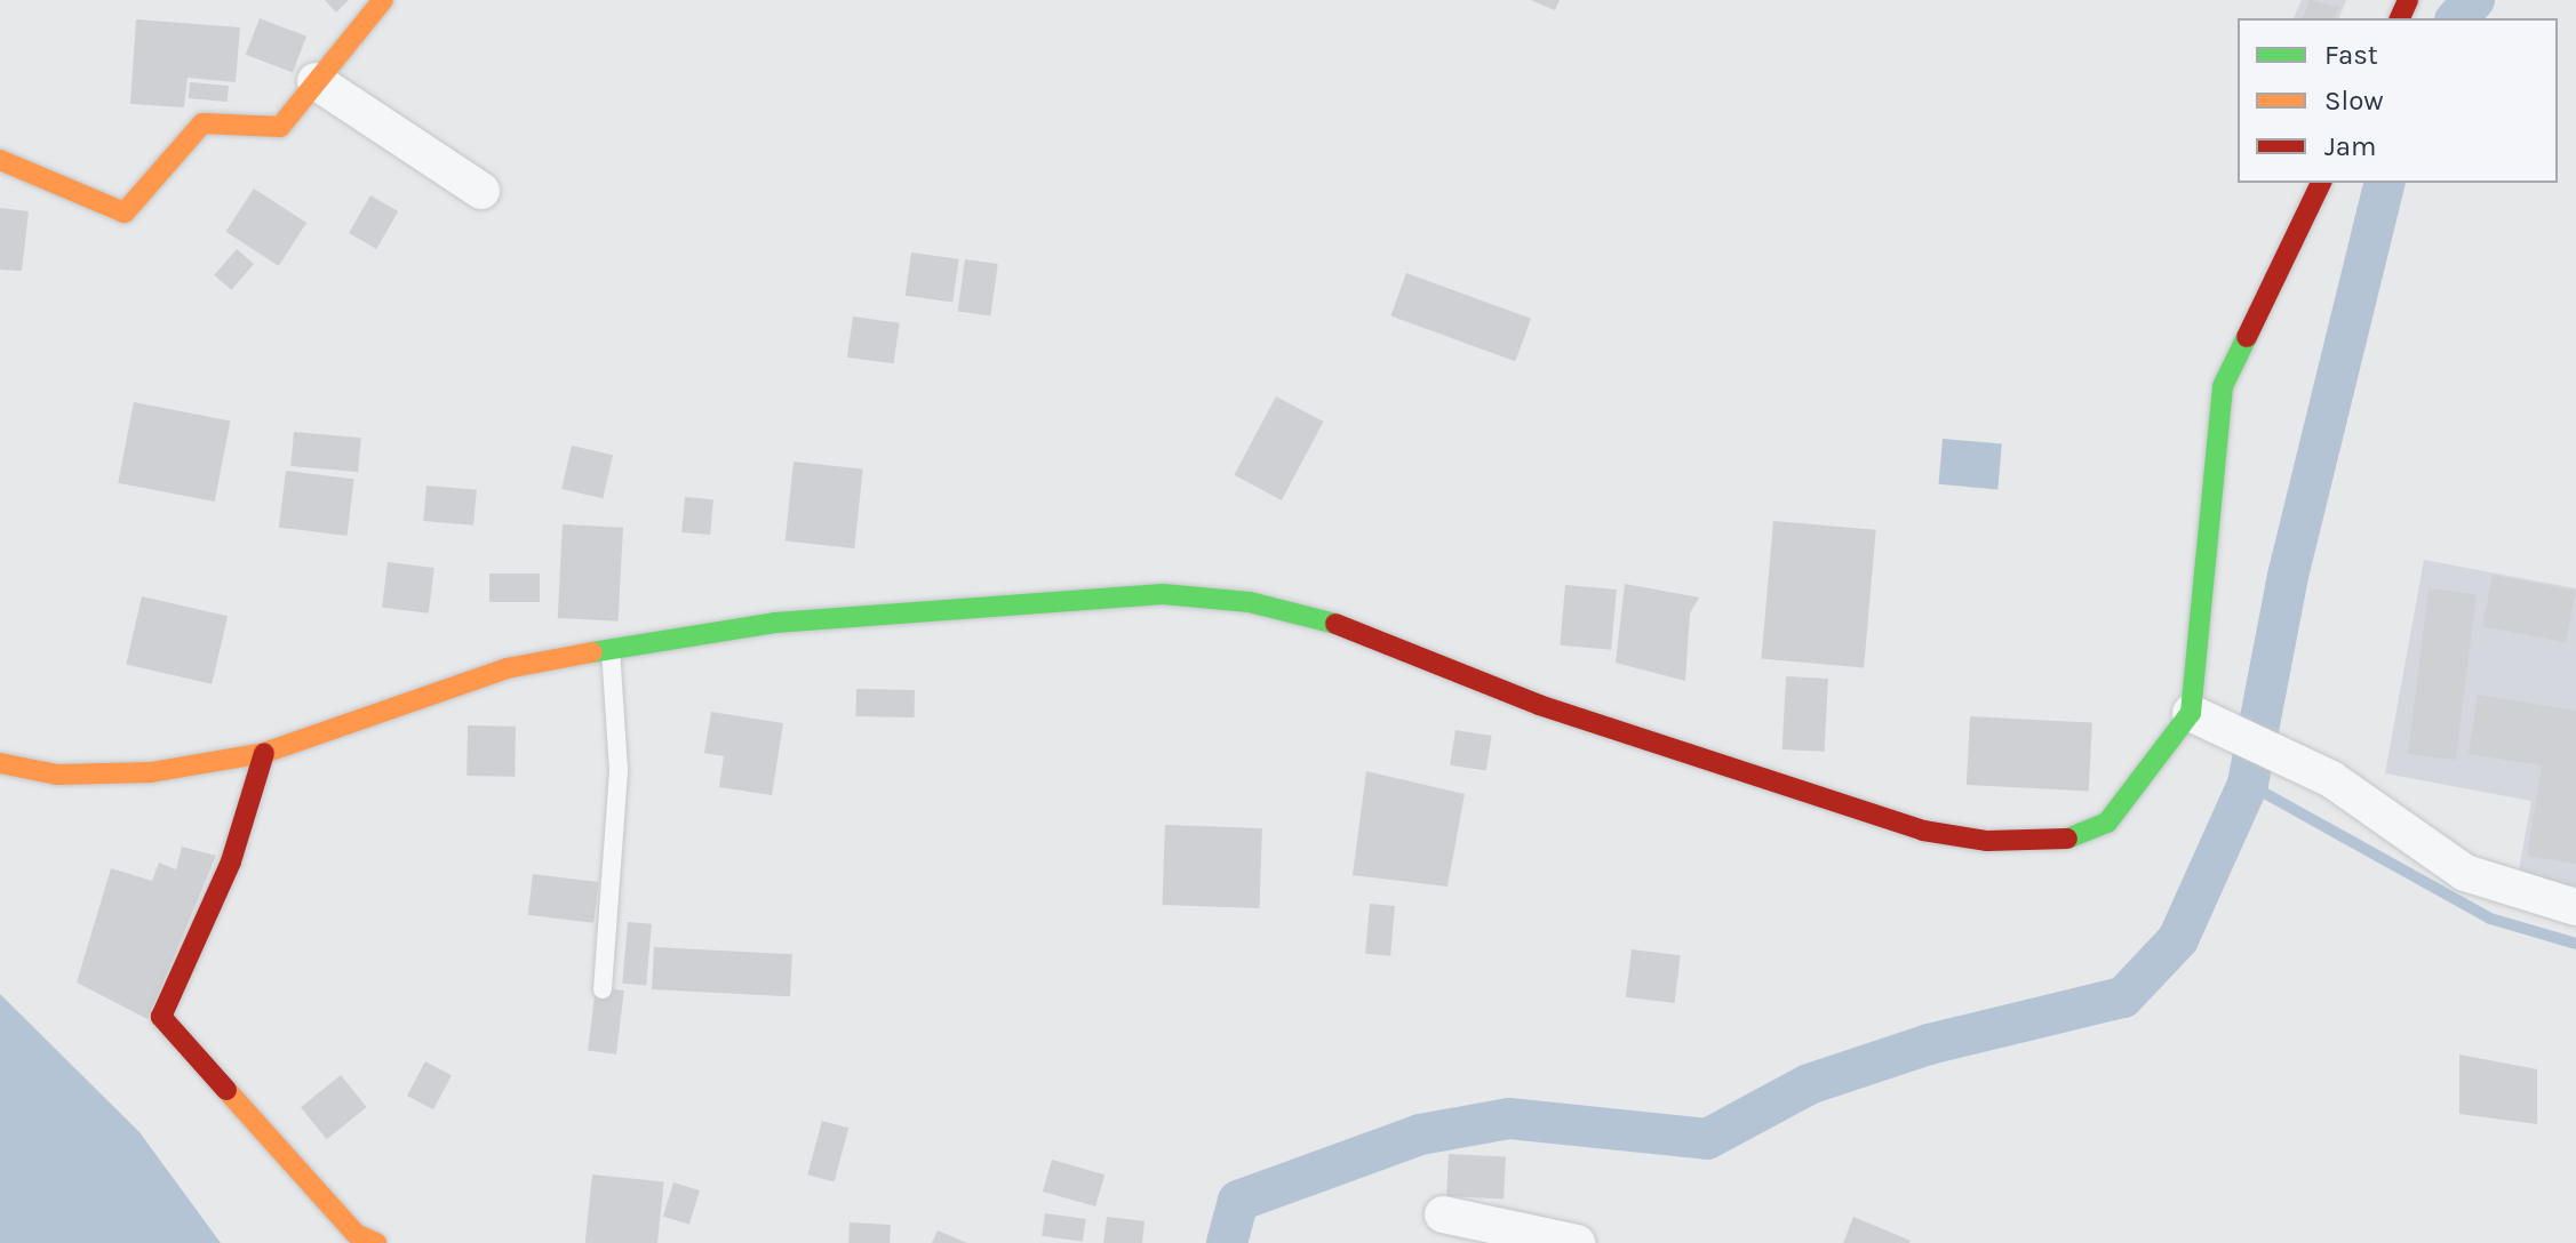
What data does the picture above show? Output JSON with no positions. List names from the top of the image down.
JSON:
{
  "legend": ["Fast", "Slow", "Jam"]
}
